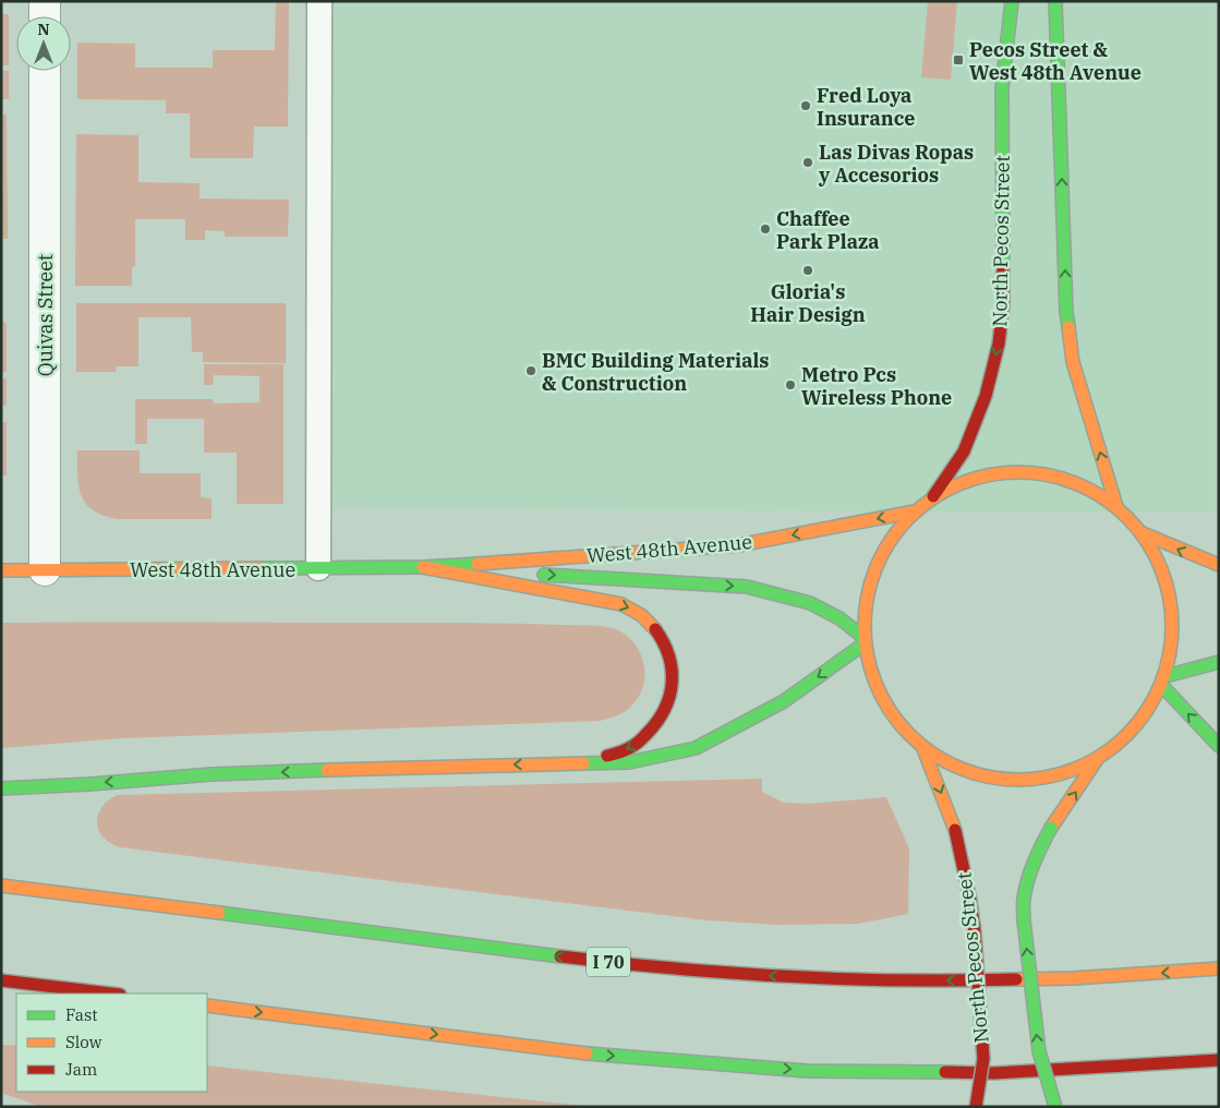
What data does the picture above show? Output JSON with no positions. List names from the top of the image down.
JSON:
{
  "streets": {
    "main road": ["North Pecos Street", "West 48th Avenue", "I 70"],
    "street": ["Quivas Street"]
  },
  "crossings": [
    ["Quivas Street", "West 48th Avenue"]
  ],
  "places": {
    "transit": ["Pecos Street & West 48th Avenue"],
    "other": [
      "Fred Loya Insurance",
      "Las Divas Ropas y Accesorios",
      "Chaffee Park Plaza",
      "Gloria's Hair Design",
      "BMC Building Materials & Construction",
      "Metro Pcs Wireless Phone"
    ]
  },
  "legend": ["Fast", "Slow", "Jam"],
  "north": "top"
}
